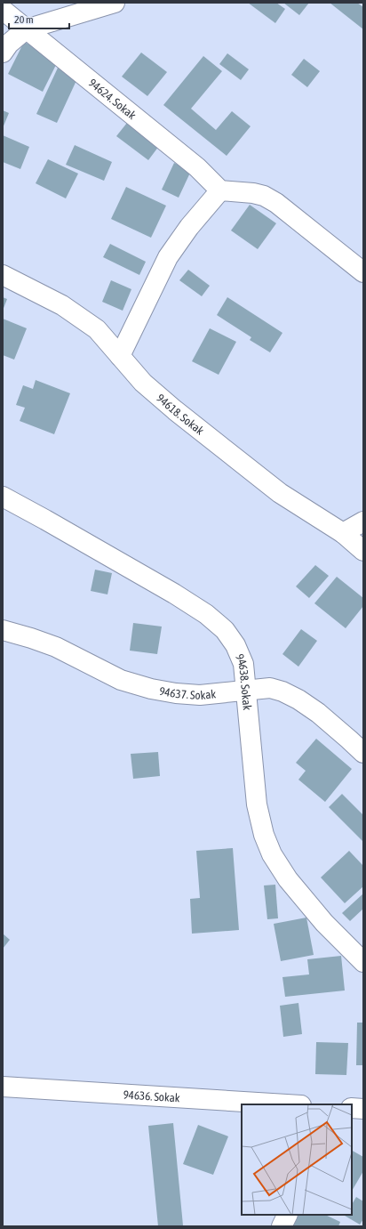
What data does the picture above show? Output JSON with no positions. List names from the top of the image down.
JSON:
{
  "streets": {
    "street": [
      "94624. Sokak",
      "94618. Sokak",
      "94638. Sokak",
      "94637. Sokak",
      "94636. Sokak"
    ]
  },
  "crossings": [
    ["94638. Sokak", "94637. Sokak"]
  ],
  "scale_bar": "20 m"
}
